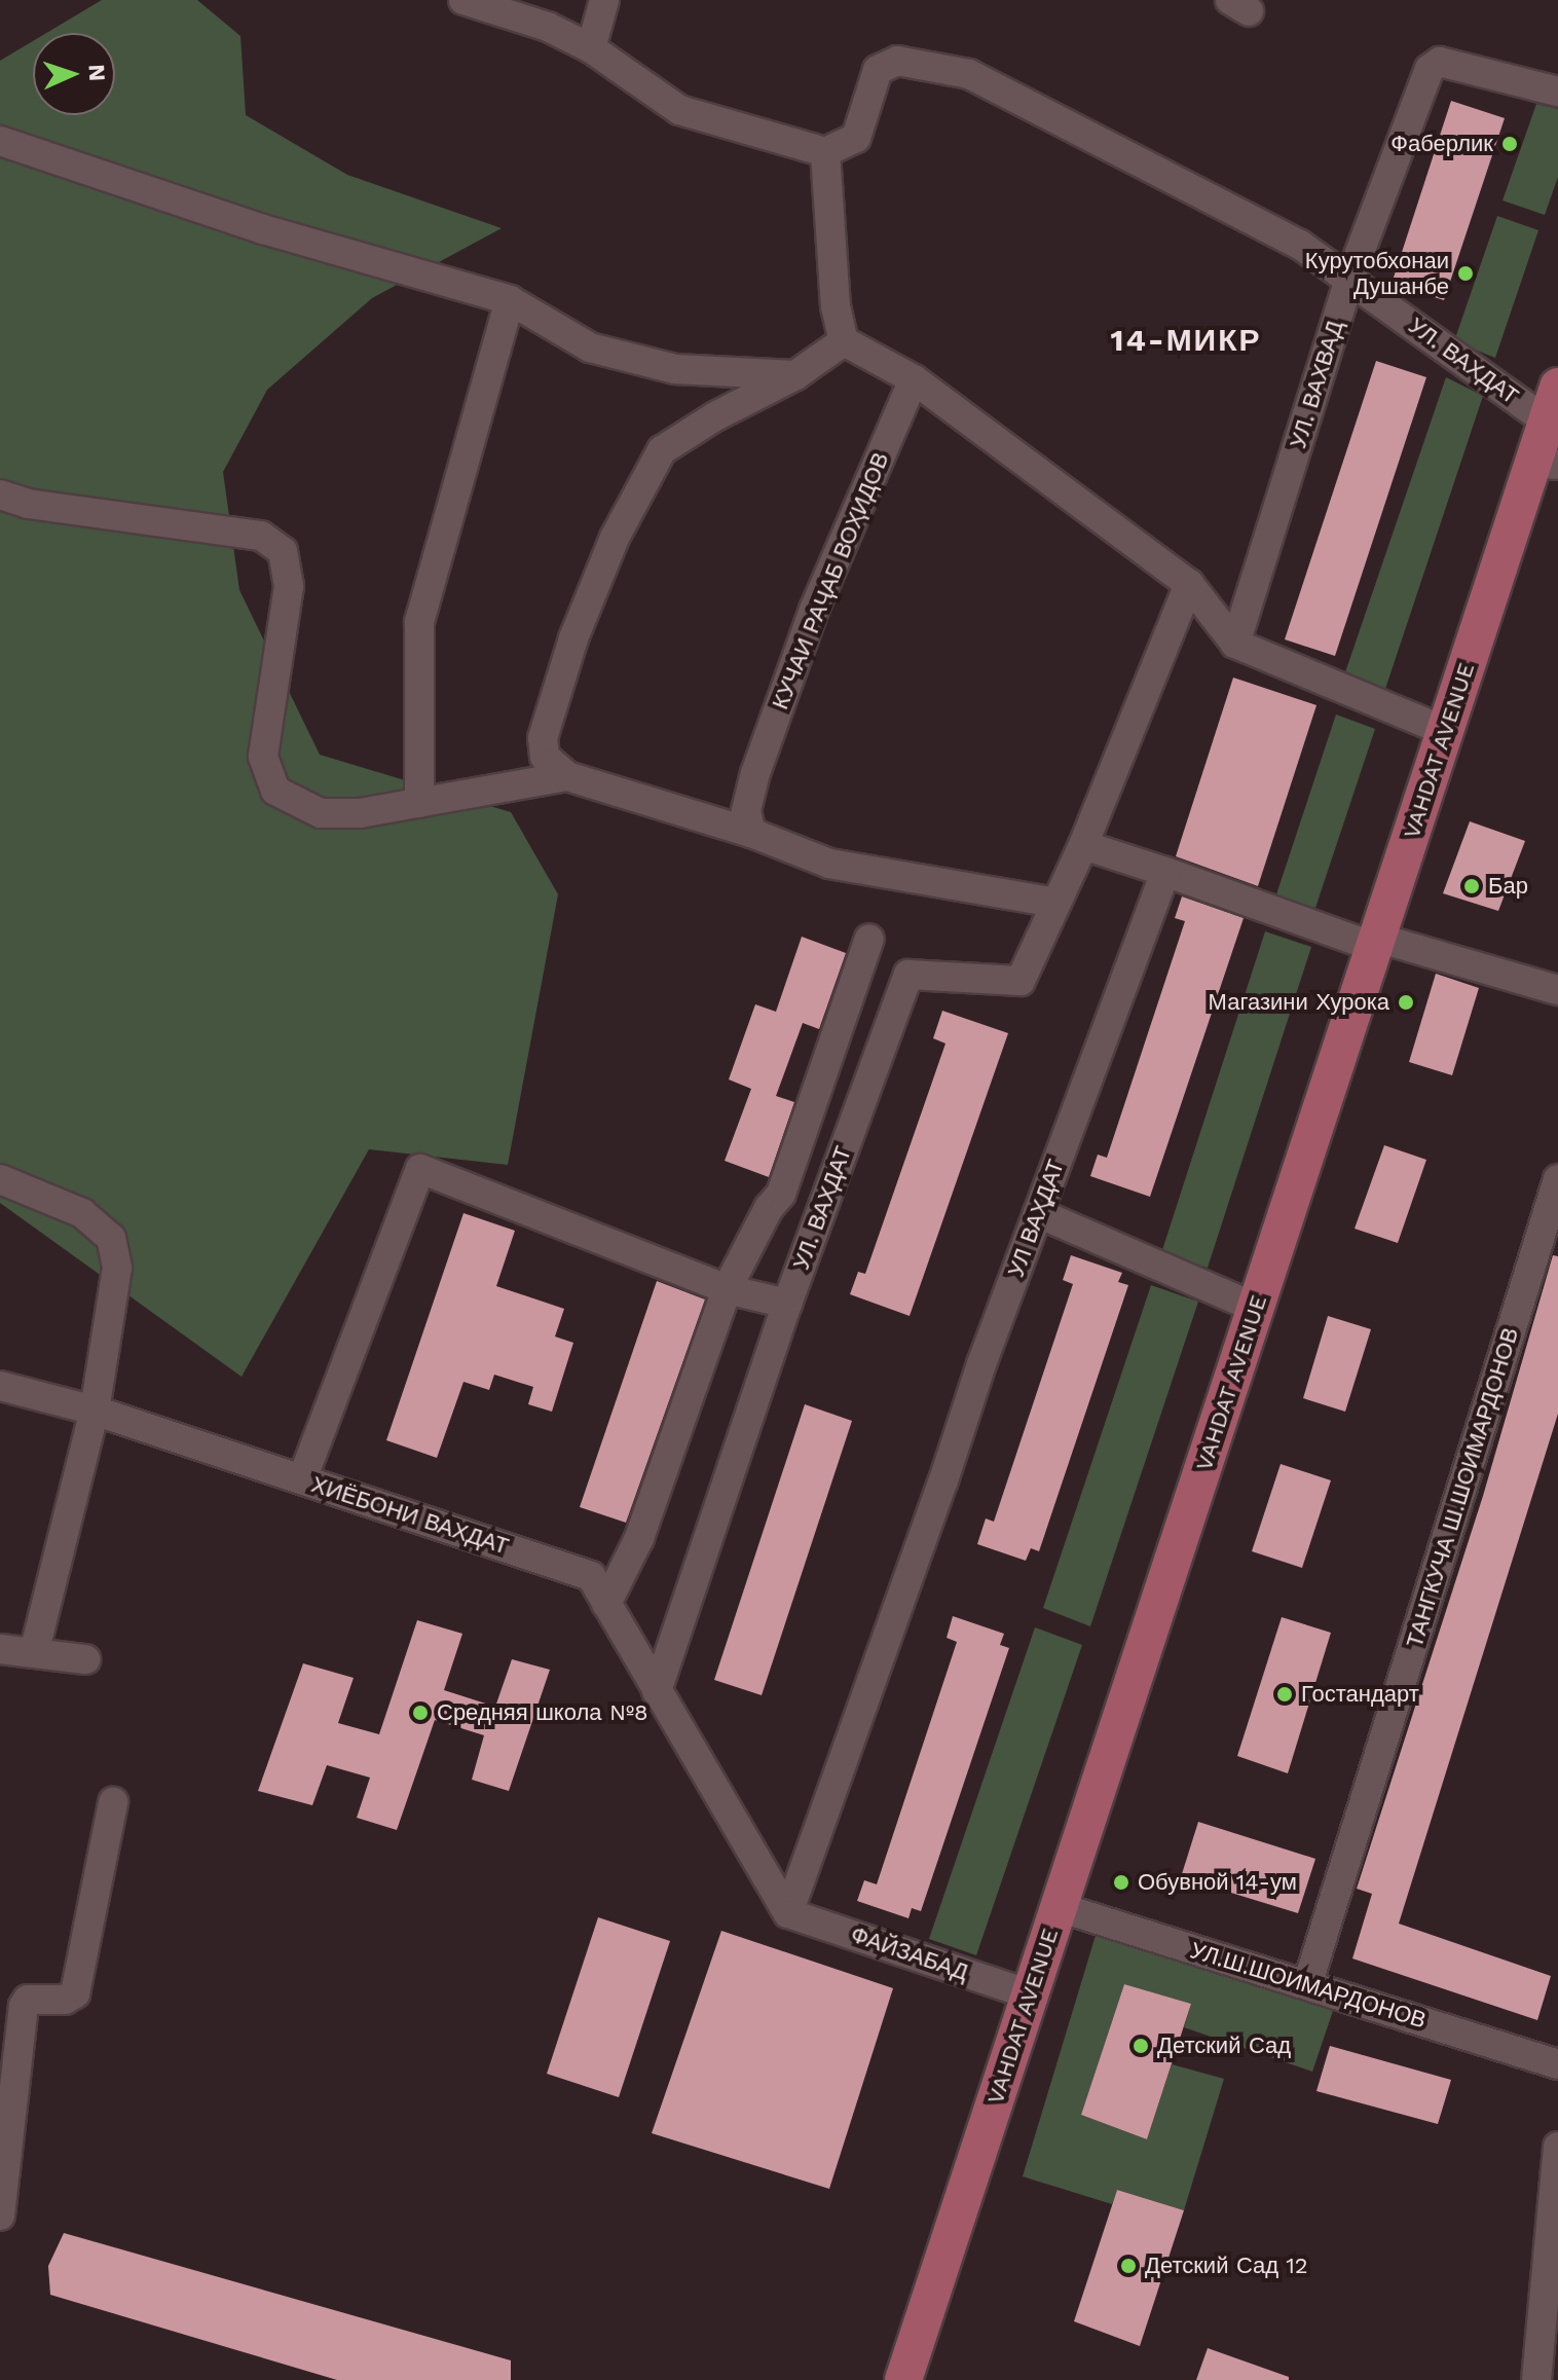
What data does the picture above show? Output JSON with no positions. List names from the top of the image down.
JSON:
{
  "streets": {
    "main road": ["VAHDAT AVENUE"],
    "street": [
      "УЛ. ВАХДАТ",
      "УЛ. ВАХВАД",
      "КУЧАИ РАҶАБ ВОҲИДОВ",
      "УЛ ВАҲДАТ",
      "ТАНГКУЧА Ш.ШОИМАРДОНОВ",
      "ХИЁБОНИ ВАХДАТ",
      "ФАЙЗАБАД",
      "УЛ.Ш.ШОИМАРДОНОВ"
    ]
  },
  "crossings": [
    ["УЛ. ВАХДАТ", "УЛ. ВАХВАД"],
    ["УЛ. ВАХДАТ", "VAHDAT AVENUE"],
    ["УЛ. ВАХДАТ", "ХИЁБОНИ ВАХДАТ"],
    ["VAHDAT AVENUE", "ФАЙЗАБАД"],
    ["VAHDAT AVENUE", "УЛ.Ш.ШОИМАРДОНОВ"],
    ["УЛ ВАҲДАТ", "ХИЁБОНИ ВАХДАТ"],
    ["УЛ ВАҲДАТ", "ФАЙЗАБАД"],
    ["ТАНГКУЧА Ш.ШОИМАРДОНОВ", "УЛ.Ш.ШОИМАРДОНОВ"],
    ["ХИЁБОНИ ВАХДАТ", "ФАЙЗАБАД"]
  ],
  "districts": ["14-МИКР"],
  "places": [
    "Фаберлик",
    "Курутобхонаи Душанбе",
    "Бар",
    "Магазини Хурока",
    "Гостандарт",
    "Средняя школа №8",
    "Обувной 14-ум",
    "Детский Сад",
    "Детский Сад 12"
  ],
  "north": "right"
}
